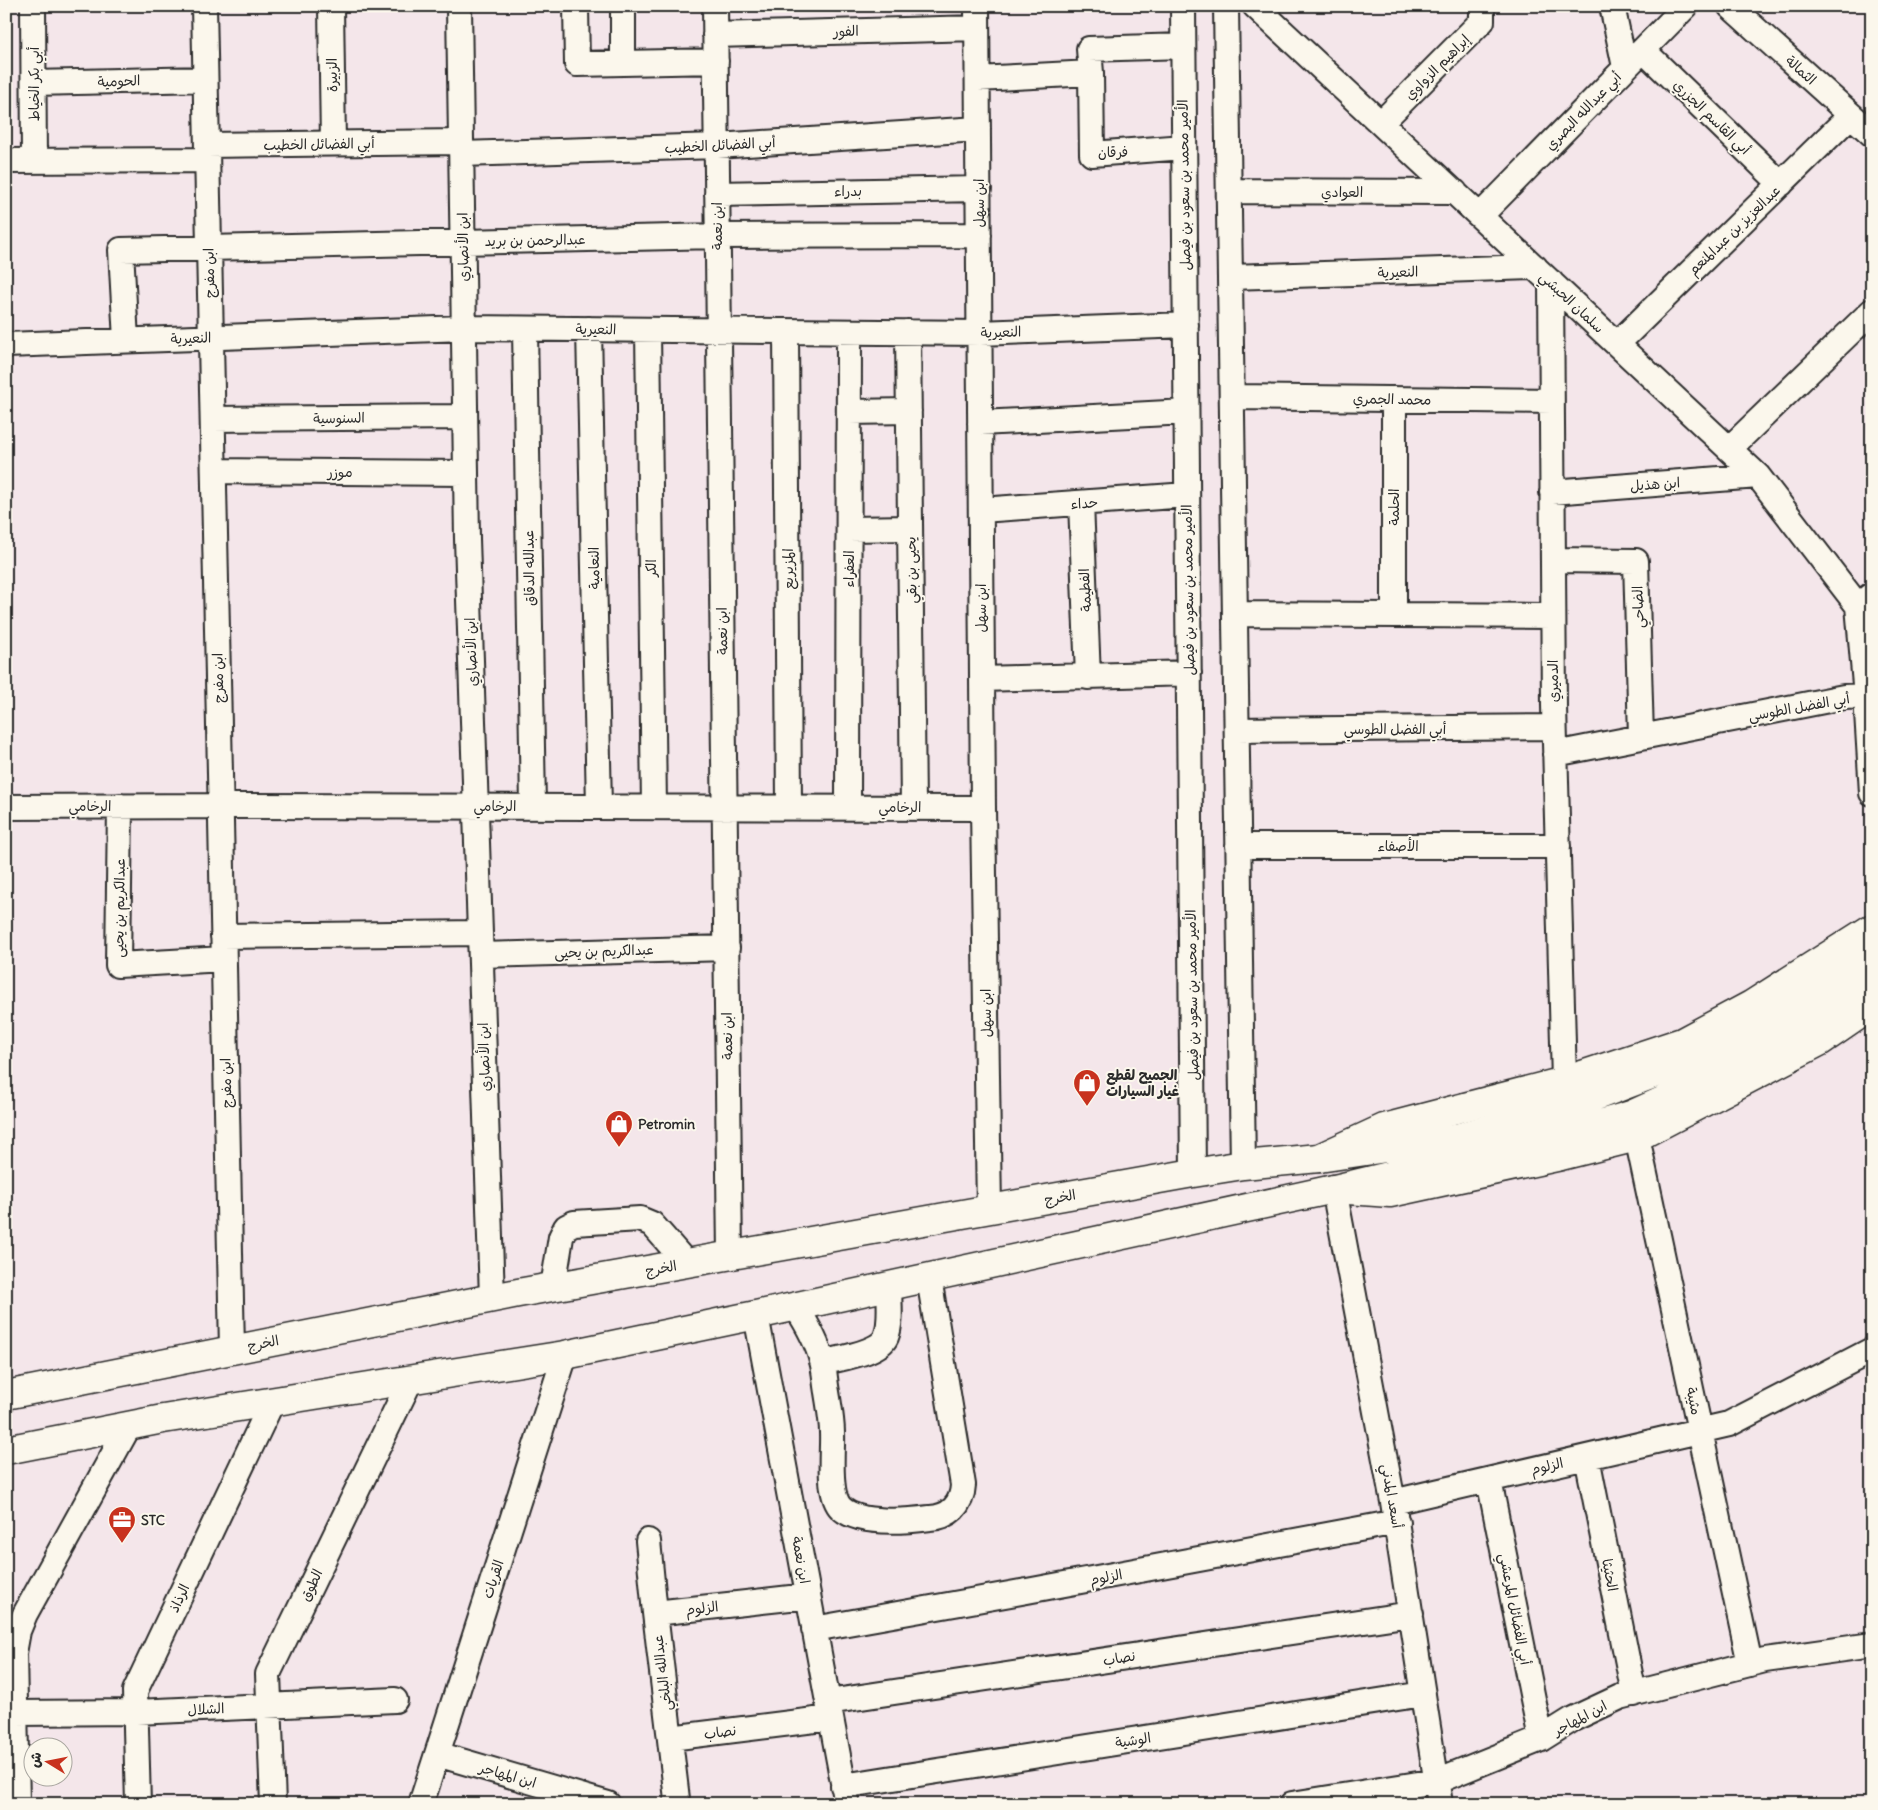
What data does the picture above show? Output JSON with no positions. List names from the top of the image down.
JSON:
{
  "streets": {
    "main road": ["الخرج"],
    "street": [
      "الفور",
      "إبراهيم الزواوي",
      "الثمالة",
      "الزبيرة",
      "الحومية",
      "أبي بكر الخياط",
      "أبي عبدالله البصري",
      "أبي القاسم الجزري",
      "أبي الفضائل الخطيب",
      "فرقان",
      "الأمير محمد بن سعود بن فيصل",
      "بدراء",
      "العوادي",
      "ابن سهل",
      "ابن نعمة",
      "عبدالعزيز بن عبدالمنعم",
      "عبدالرحمن بن بريد",
      "ابن الأنصاري",
      "النعيرية",
      "ابن مفرج",
      "سلمان الحبشي",
      "محمد الجمري",
      "السنوسية",
      "موزر",
      "ابن هذيل",
      "حداء",
      "الحلمة",
      "عبدالله الدقاق",
      "النعامية",
      "الكر",
      "المزيريع",
      "العفراء",
      "يحيى بن بقي",
      "الفطيمة",
      "الضاحي",
      "الدميري",
      "أبي الفضل الطوسي",
      "الرخامي",
      "الأصفاء",
      "عبدالكريم بن يحيى",
      "مثيبة",
      "الزلوم",
      "أسعد المدني",
      "الحثيثا",
      "القريات",
      "الطوق",
      "الرذاذ",
      "أبي الفضائل المرعشي",
      "نصاب",
      "عبدالله البلخي",
      "الشلال",
      "ابن المهاجر",
      "الوشية"
    ]
  },
  "crossings": [
    ["الفور", "ابن سهل"],
    ["الفور", "ابن نعمة"],
    ["إبراهيم الزواوي", "سلمان الحبشي"],
    ["الثمالة", "عبدالعزيز بن عبدالمنعم"],
    ["الزبيرة", "أبي الفضائل الخطيب"],
    ["الحومية", "أبي بكر الخياط"],
    ["الحومية", "ابن مفرج"],
    ["أبي بكر الخياط", "أبي الفضائل الخطيب"],
    ["أبي عبدالله البصري", "أبي القاسم الجزري"],
    ["أبي عبدالله البصري", "سلمان الحبشي"],
    ["أبي القاسم الجزري", "عبدالعزيز بن عبدالمنعم"],
    ["أبي الفضائل الخطيب", "ابن سهل"],
    ["أبي الفضائل الخطيب", "ابن نعمة"],
    ["أبي الفضائل الخطيب", "ابن الأنصاري"],
    ["أبي الفضائل الخطيب", "ابن مفرج"],
    ["فرقان", "الأمير محمد بن سعود بن فيصل"],
    ["الأمير محمد بن سعود بن فيصل", "النعيرية"],
    ["الأمير محمد بن سعود بن فيصل", "حداء"],
    ["الأمير محمد بن سعود بن فيصل", "الخرج"],
    ["بدراء", "ابن سهل"],
    ["بدراء", "ابن نعمة"],
    ["العوادي", "سلمان الحبشي"],
    ["ابن سهل", "عبدالرحمن بن بريد"],
    ["ابن سهل", "النعيرية"],
    ["ابن سهل", "حداء"],
    ["ابن سهل", "الرخامي"],
    ["ابن سهل", "الخرج"],
    ["ابن نعمة", "عبدالرحمن بن بريد"],
    ["ابن نعمة", "النعيرية"],
    ["ابن نعمة", "الرخامي"],
    ["ابن نعمة", "عبدالكريم بن يحيى"],
    ["ابن نعمة", "الخرج"],
    ["ابن نعمة", "الزلوم"],
    ["ابن نعمة", "نصاب"],
    ["ابن نعمة", "الوشية"],
    ["عبدالعزيز بن عبدالمنعم", "سلمان الحبشي"],
    ["عبدالرحمن بن بريد", "ابن الأنصاري"],
    ["عبدالرحمن بن بريد", "النعيرية"],
    ["عبدالرحمن بن بريد", "ابن مفرج"],
    ["ابن الأنصاري", "النعيرية"],
    ["ابن الأنصاري", "السنوسية"],
    ["ابن الأنصاري", "موزر"],
    ["ابن الأنصاري", "الرخامي"],
    ["ابن الأنصاري", "عبدالكريم بن يحيى"],
    ["ابن الأنصاري", "الخرج"],
    ["النعيرية", "ابن مفرج"],
    ["النعيرية", "سلمان الحبشي"],
    ["النعيرية", "عبدالله الدقاق"],
    ["النعيرية", "النعامية"],
    ["النعيرية", "الكر"],
    ["النعيرية", "المزيريع"],
    ["النعيرية", "العفراء"],
    ["النعيرية", "يحيى بن بقي"],
    ["النعيرية", "الدميري"],
    ["ابن مفرج", "السنوسية"],
    ["ابن مفرج", "موزر"],
    ["ابن مفرج", "الرخامي"],
    ["ابن مفرج", "عبدالكريم بن يحيى"],
    ["ابن مفرج", "الخرج"],
    ["سلمان الحبشي", "ابن هذيل"],
    ["سلمان الحبشي", "الدميري"],
    ["محمد الجمري", "الحلمة"],
    ["محمد الجمري", "الدميري"],
    ["ابن هذيل", "الدميري"],
    ["حداء", "الفطيمة"],
    ["عبدالله الدقاق", "الرخامي"],
    ["النعامية", "الرخامي"],
    ["الكر", "الرخامي"],
    ["المزيريع", "الرخامي"],
    ["العفراء", "الرخامي"],
    ["يحيى بن بقي", "الرخامي"],
    ["الضاحي", "الدميري"],
    ["الضاحي", "أبي الفضل الطوسي"],
    ["الدميري", "أبي الفضل الطوسي"],
    ["الدميري", "الأصفاء"],
    ["الرخامي", "عبدالكريم بن يحيى"],
    ["مثيبة", "الزلوم"],
    ["مثيبة", "ابن المهاجر"],
    ["الزلوم", "أسعد المدني"],
    ["الزلوم", "الحثيثا"],
    ["الزلوم", "أبي الفضائل المرعشي"],
    ["الزلوم", "عبدالله البلخي"],
    ["أسعد المدني", "نصاب"],
    ["أسعد المدني", "ابن المهاجر"],
    ["أسعد المدني", "الوشية"],
    ["الحثيثا", "ابن المهاجر"],
    ["القريات", "ابن المهاجر"],
    ["الطوق", "الشلال"],
    ["الرذاذ", "الشلال"],
    ["أبي الفضائل المرعشي", "ابن المهاجر"],
    ["نصاب", "عبدالله البلخي"]
  ],
  "places": {
    "shop": ["الجميح لقطع غيار السيارات", "Petromin"],
    "office": ["STC"]
  },
  "north": "left"
}
